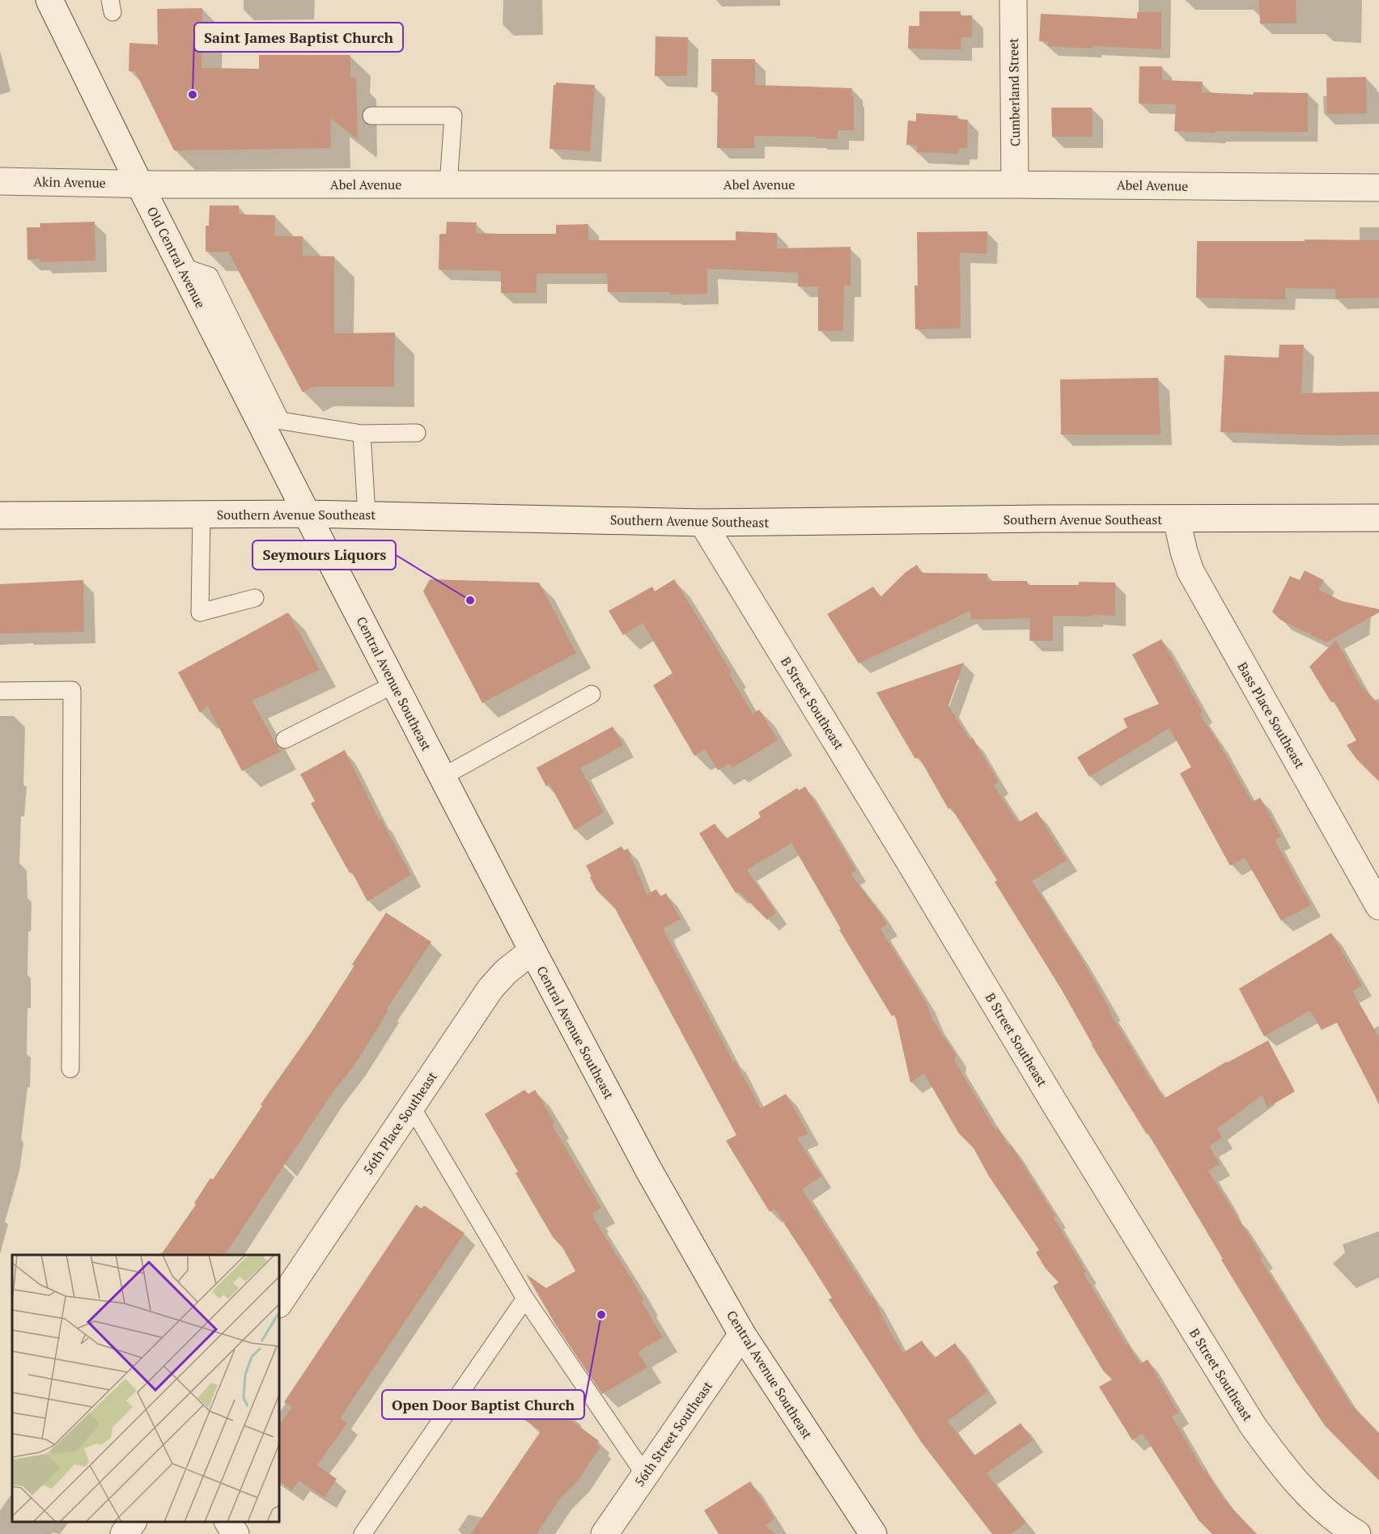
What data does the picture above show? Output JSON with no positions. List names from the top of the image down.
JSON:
{
  "streets": {
    "street": [
      "Cumberland Street",
      "Akin Avenue",
      "Abel Avenue",
      "Old Central Avenue",
      "Southern Avenue Southeast",
      "Central Avenue Southeast",
      "B Street Southeast",
      "Bass Place Southeast",
      "56th Place Southeast",
      "56th Street Southeast"
    ]
  },
  "crossings": [
    ["Cumberland Street", "Abel Avenue"],
    ["Akin Avenue", "Abel Avenue"],
    ["Akin Avenue", "Old Central Avenue"],
    ["Abel Avenue", "Old Central Avenue"],
    ["Old Central Avenue", "Southern Avenue Southeast"],
    ["Old Central Avenue", "Central Avenue Southeast"],
    ["Southern Avenue Southeast", "Central Avenue Southeast"],
    ["Southern Avenue Southeast", "B Street Southeast"],
    ["Southern Avenue Southeast", "Bass Place Southeast"],
    ["Central Avenue Southeast", "56th Place Southeast"],
    ["Central Avenue Southeast", "56th Street Southeast"]
  ],
  "places": ["Saint James Baptist Church", "Seymours Liquors", "Open Door Baptist Church"]
}
